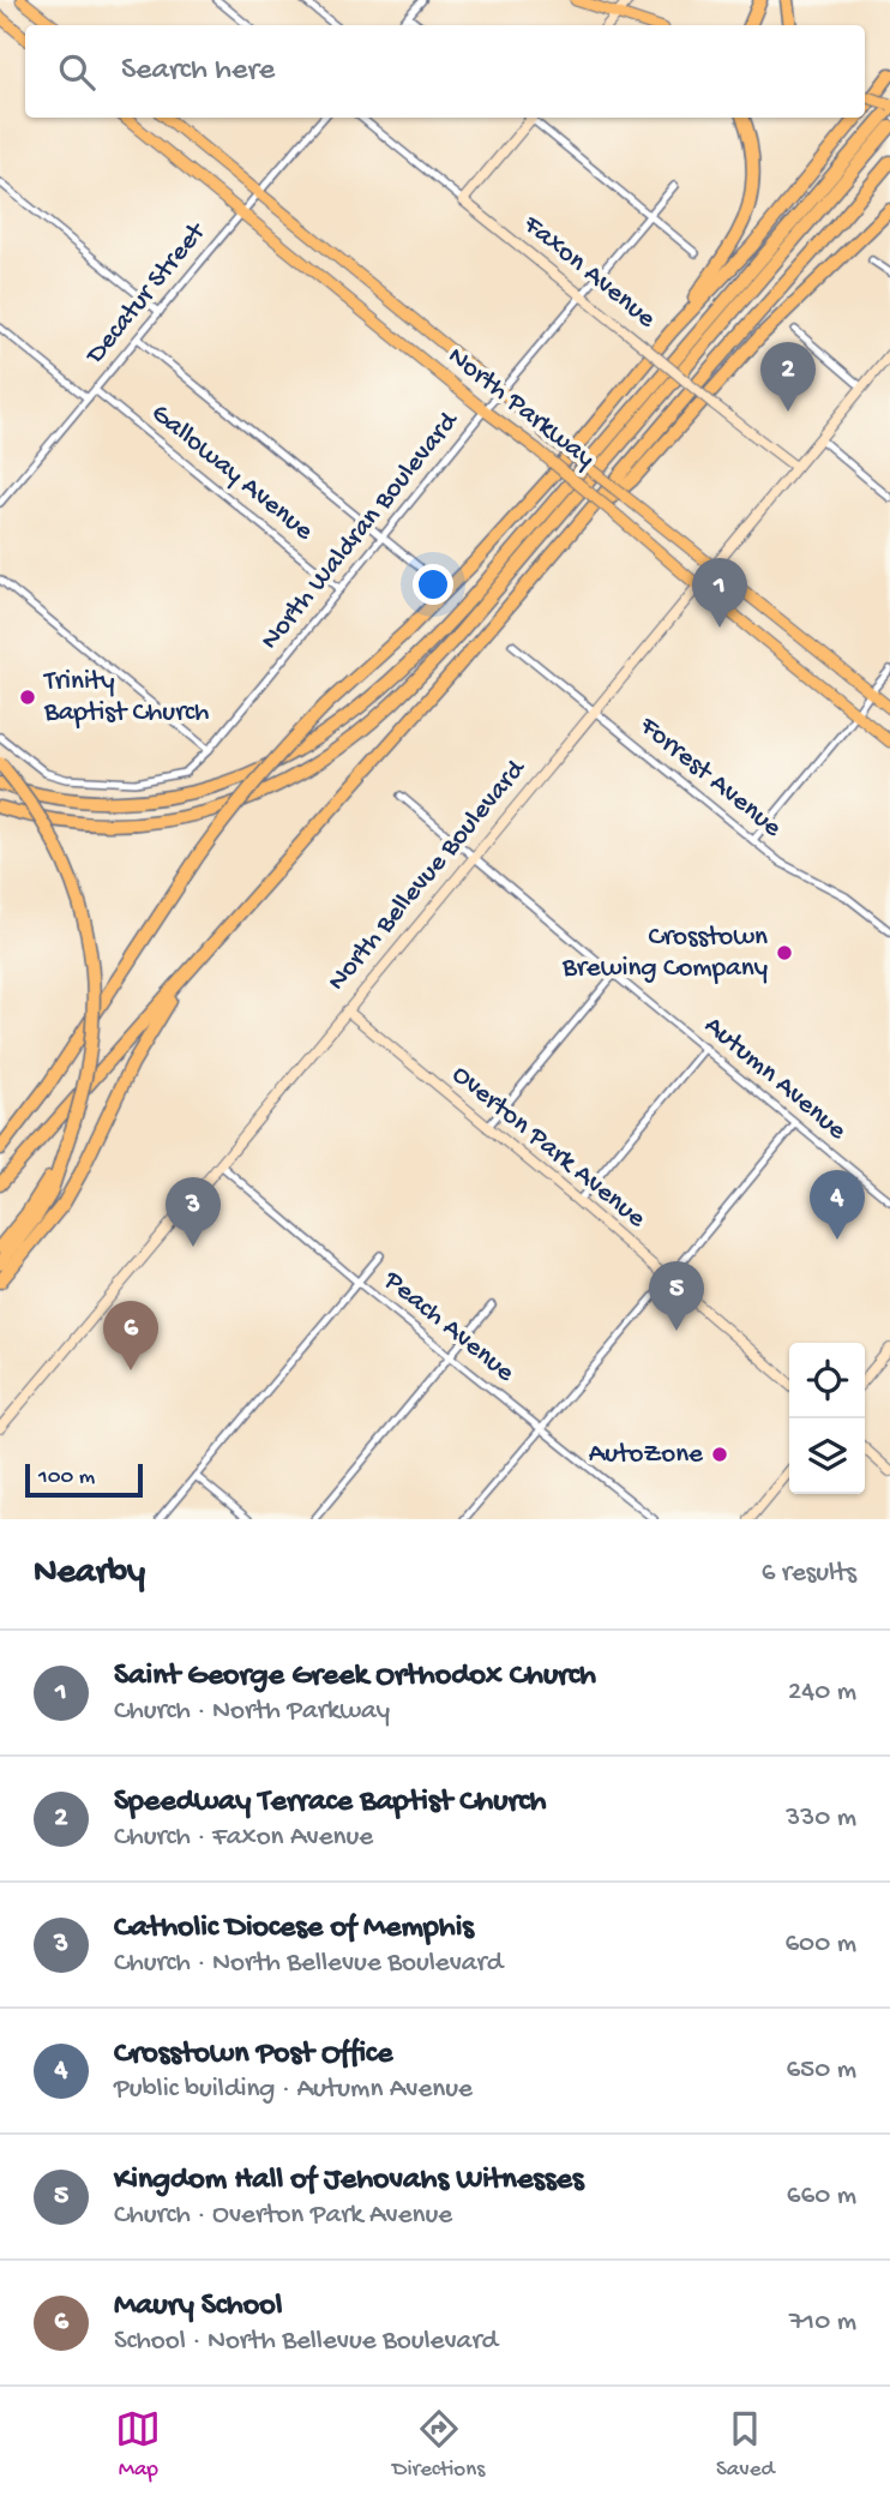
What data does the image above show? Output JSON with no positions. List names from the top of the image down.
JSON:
{
  "streets": {
    "main road": ["North Parkway"],
    "street": [
      "Faxon Avenue",
      "Decatur Street",
      "Galloway Avenue",
      "North Waldran Boulevard",
      "Forrest Avenue",
      "North Bellevue Boulevard",
      "Autumn Avenue",
      "Overton Park Avenue",
      "Peach Avenue"
    ]
  },
  "crossings": [
    ["Faxon Avenue", "North Waldran Boulevard"],
    ["Faxon Avenue", "North Bellevue Boulevard"],
    ["Decatur Street", "North Parkway"],
    ["Decatur Street", "Galloway Avenue"],
    ["North Parkway", "North Waldran Boulevard"],
    ["North Parkway", "North Bellevue Boulevard"],
    ["Galloway Avenue", "North Waldran Boulevard"],
    ["Forrest Avenue", "North Bellevue Boulevard"],
    ["North Bellevue Boulevard", "Autumn Avenue"],
    ["North Bellevue Boulevard", "Overton Park Avenue"],
    ["North Bellevue Boulevard", "Peach Avenue"]
  ],
  "places": ["Trinity Baptist Church", "Crosstown Brewing Company", "AutoZone"],
  "scale_bar": "100 m",
  "page": {
    "search": "Search here",
    "pins": [
      "2",
      "1",
      "4",
      "3",
      "5",
      "6"
    ],
    "scale": "100 m",
    "heading": ["Nearby", "6 results"],
    "list": [
      {
        "mark": "1",
        "name": "Saint George Greek Orthodox Church",
        "note": "Church · North Parkway",
        "value": "240 m"
      },
      {
        "mark": "2",
        "name": "Speedway Terrace Baptist Church",
        "note": "Church · Faxon Avenue",
        "value": "330 m"
      },
      {
        "mark": "3",
        "name": "Catholic Diocese of Memphis",
        "note": "Church · North Bellevue Boulevard",
        "value": "600 m"
      },
      {
        "mark": "4",
        "name": "Crosstown Post Office",
        "note": "Public building · Autumn Avenue",
        "value": "650 m"
      },
      {
        "mark": "5",
        "name": "Kingdom Hall of Jehovahs Witnesses",
        "note": "Church · Overton Park Avenue",
        "value": "660 m"
      },
      {
        "mark": "6",
        "name": "Maury School",
        "note": "School · North Bellevue Boulevard",
        "value": "710 m"
      }
    ],
    "nav": ["Map", "Directions", "Saved"]
  }
}
